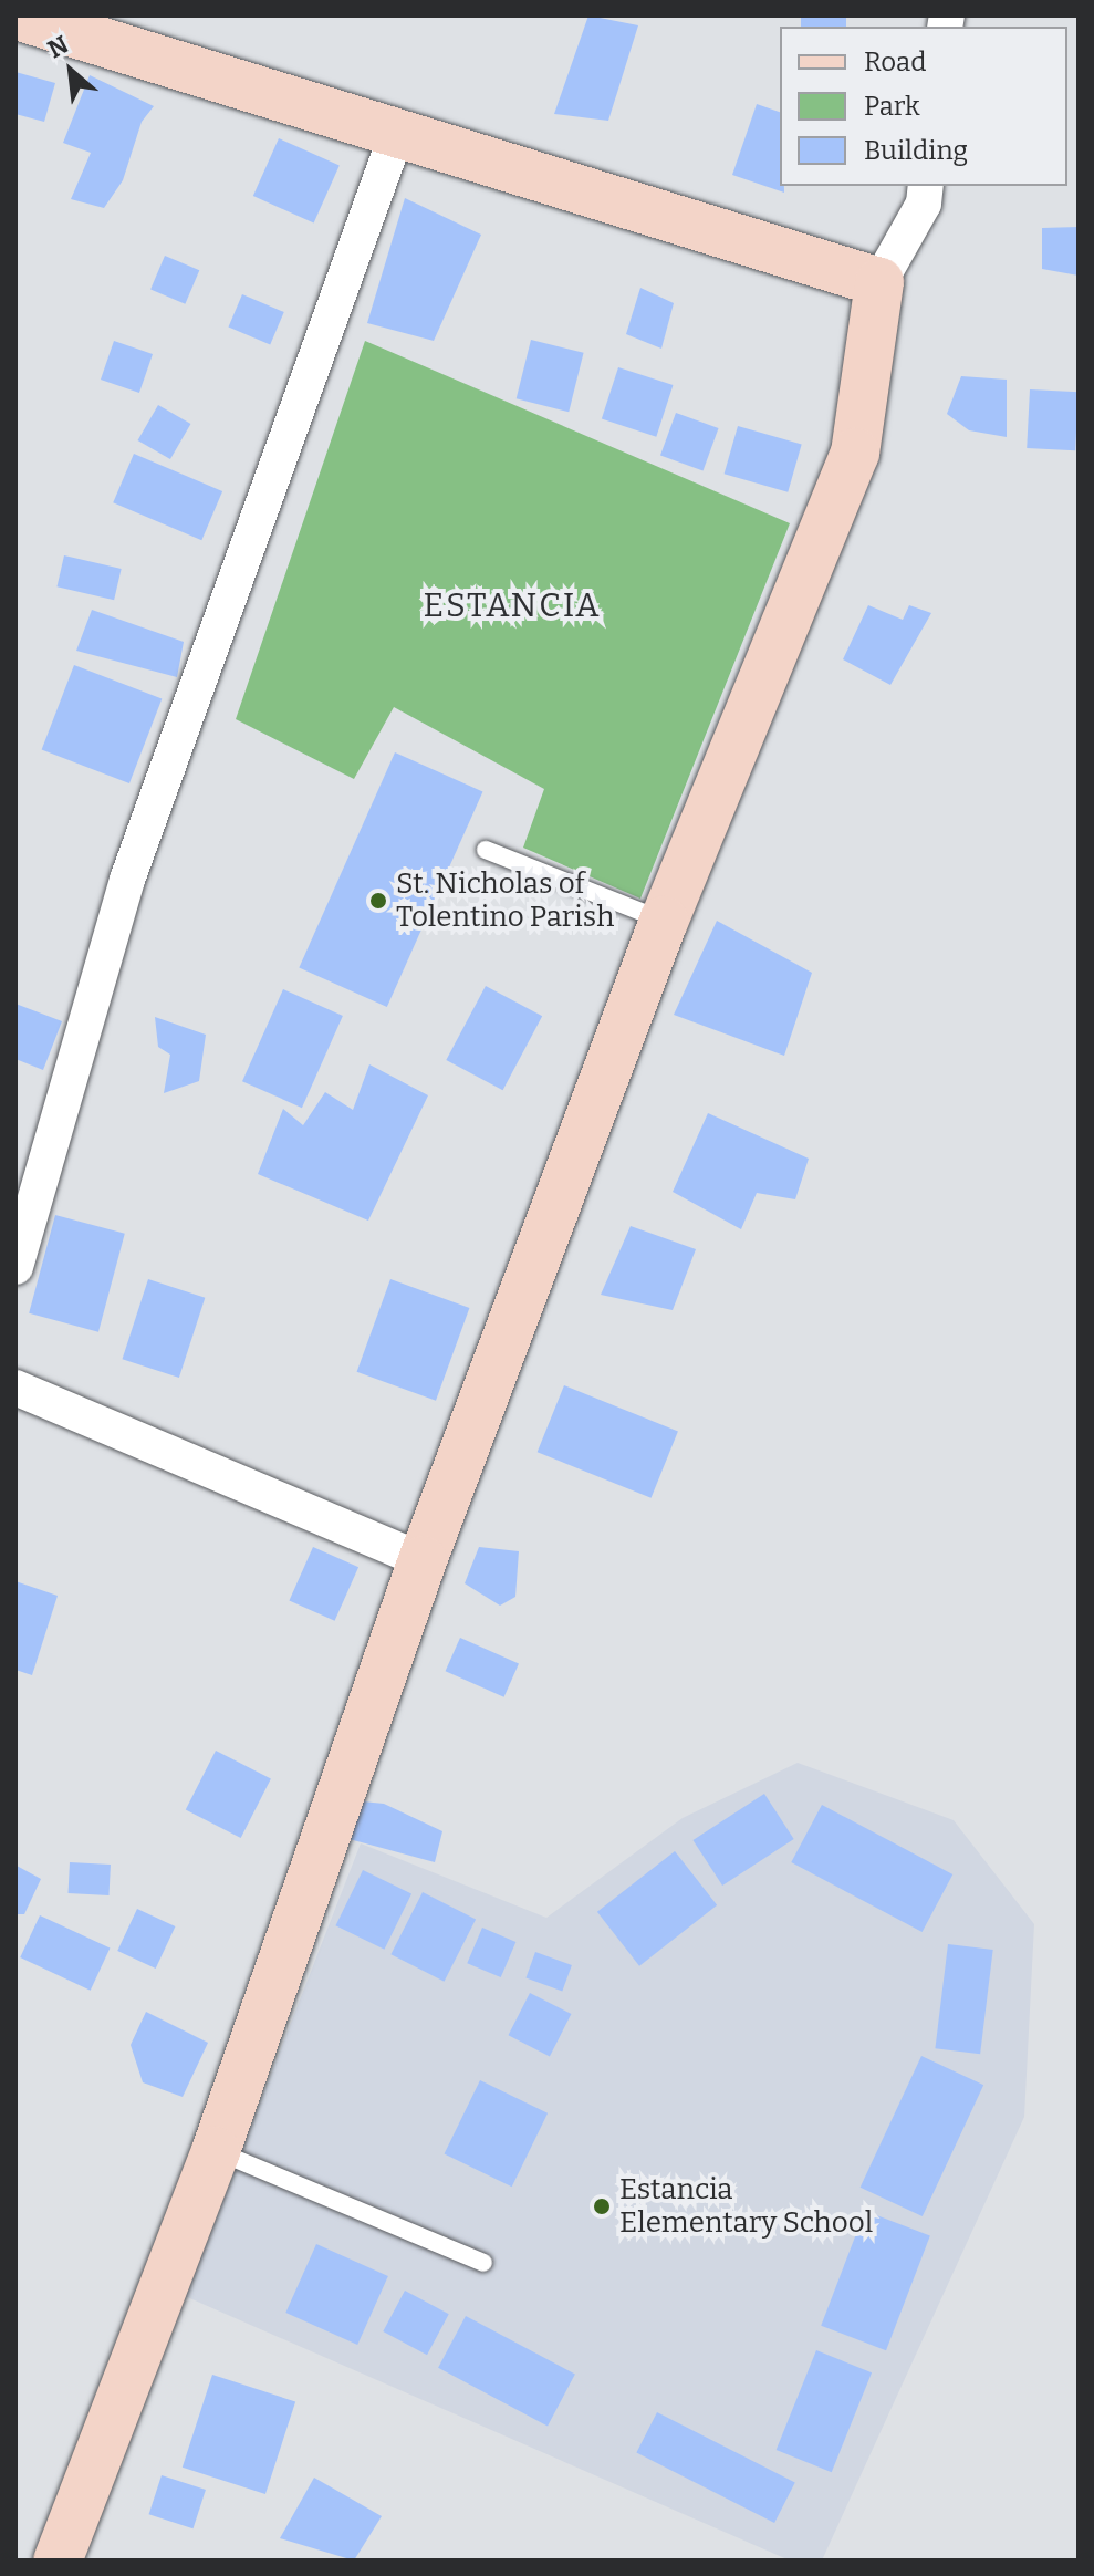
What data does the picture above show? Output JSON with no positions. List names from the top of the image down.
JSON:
{
  "districts": ["ESTANCIA"],
  "places": ["St. Nicholas of Tolentino Parish", "Estancia Elementary School"],
  "legend": ["Road", "Park", "Building"],
  "north": "top left"
}
